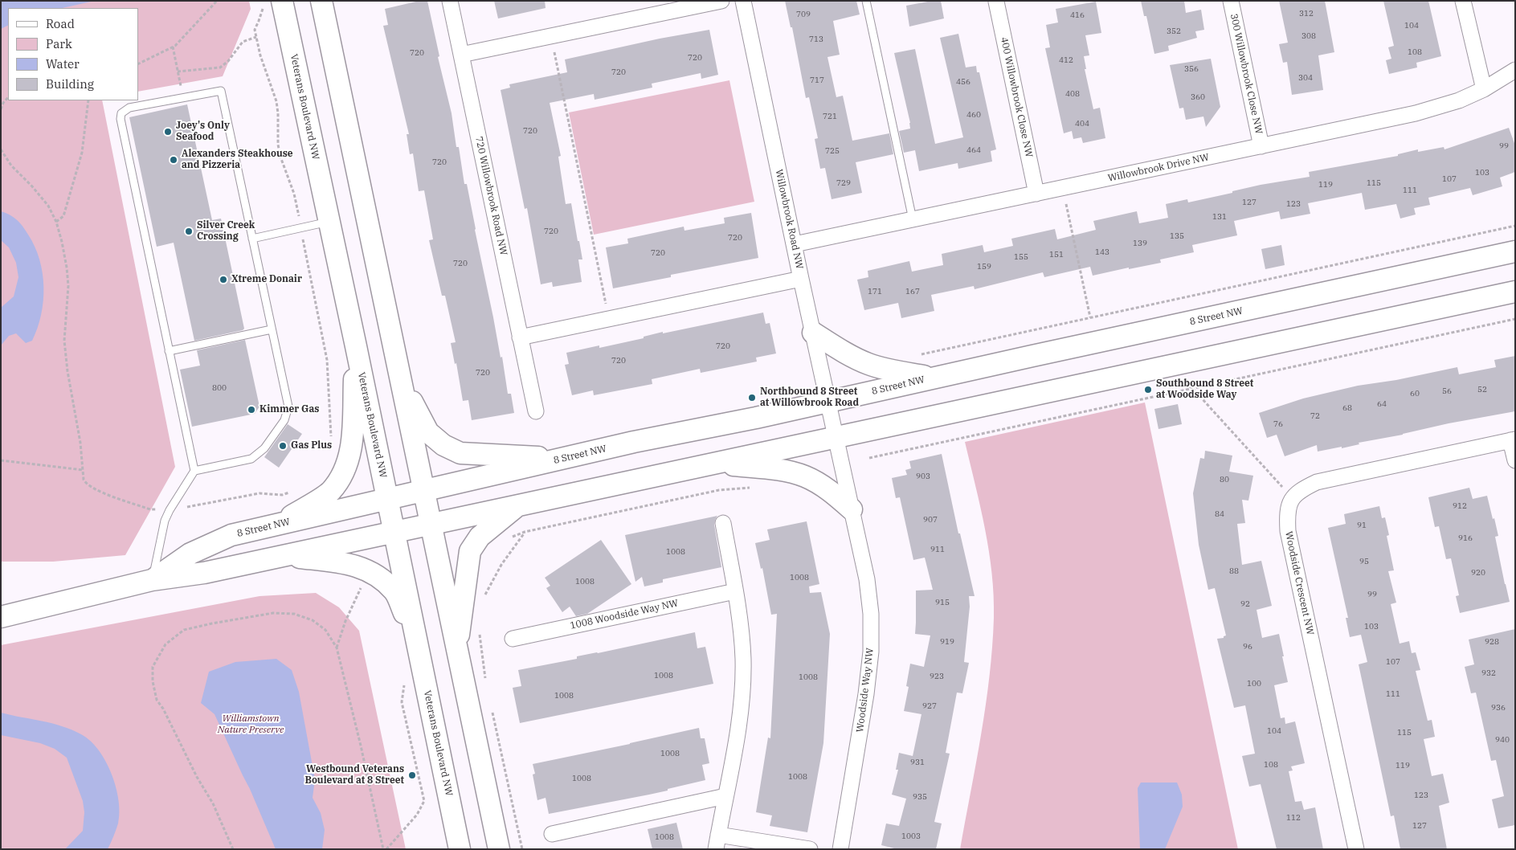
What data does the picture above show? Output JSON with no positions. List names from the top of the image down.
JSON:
{
  "streets": {
    "main road": ["Veterans Boulevard NW", "8 Street NW"],
    "street": [
      "300 Willowbrook Close NW",
      "400 Willowbrook Close NW",
      "Willowbrook Drive NW",
      "720 Willowbrook Road NW",
      "Willowbrook Road NW",
      "Woodside Crescent NW",
      "1008 Woodside Way NW",
      "Woodside Way NW"
    ]
  },
  "crossings": [
    ["300 Willowbrook Close NW", "Willowbrook Drive NW"],
    ["400 Willowbrook Close NW", "Willowbrook Drive NW"],
    ["Veterans Boulevard NW", "8 Street NW"],
    ["Willowbrook Drive NW", "Willowbrook Road NW"],
    ["Willowbrook Road NW", "8 Street NW"],
    ["Willowbrook Road NW", "Woodside Way NW"],
    ["8 Street NW", "Woodside Way NW"]
  ],
  "parks": ["Williamstown Nature Preserve"],
  "places": [
    "Joey's Only Seafood",
    "Alexanders Steakhouse and Pizzeria",
    "Silver Creek Crossing",
    "Xtreme Donair",
    "Southbound 8 Street at Woodside Way",
    "Northbound 8 Street at Willowbrook Road",
    "Kimmer Gas",
    "Gas Plus",
    "Westbound Veterans Boulevard at 8 Street"
  ],
  "house_numbers": [
    "312",
    "709",
    "416",
    "104",
    "352",
    "308",
    "713",
    "108",
    "720",
    "720",
    "412",
    "356",
    "720",
    "304",
    "717",
    "456",
    "408",
    "360",
    "460",
    "721",
    "404",
    "720",
    "99",
    "464",
    "725",
    "720",
    "103",
    "107",
    "729",
    "115",
    "119",
    "111",
    "127",
    "123",
    "131",
    "720",
    "135",
    "720",
    "139",
    "143",
    "720",
    "151",
    "155",
    "720",
    "159",
    "171",
    "167",
    "720",
    "720",
    "720",
    "800",
    "52",
    "56",
    "60",
    "64",
    "68",
    "72",
    "76",
    "903",
    "80",
    "912",
    "84",
    "907",
    "91",
    "916",
    "911",
    "1008",
    "95",
    "88",
    "920",
    "1008",
    "1008",
    "99",
    "915",
    "92",
    "103",
    "919",
    "928",
    "96",
    "107",
    "932",
    "1008",
    "923",
    "1008",
    "100",
    "111",
    "1008",
    "927",
    "936",
    "104",
    "115",
    "940",
    "1008",
    "931",
    "108",
    "119",
    "1008",
    "1008",
    "123",
    "935",
    "112",
    "127",
    "1003",
    "1008"
  ],
  "legend": [
    "Road",
    "Park",
    "Water",
    "Building"
  ]
}
